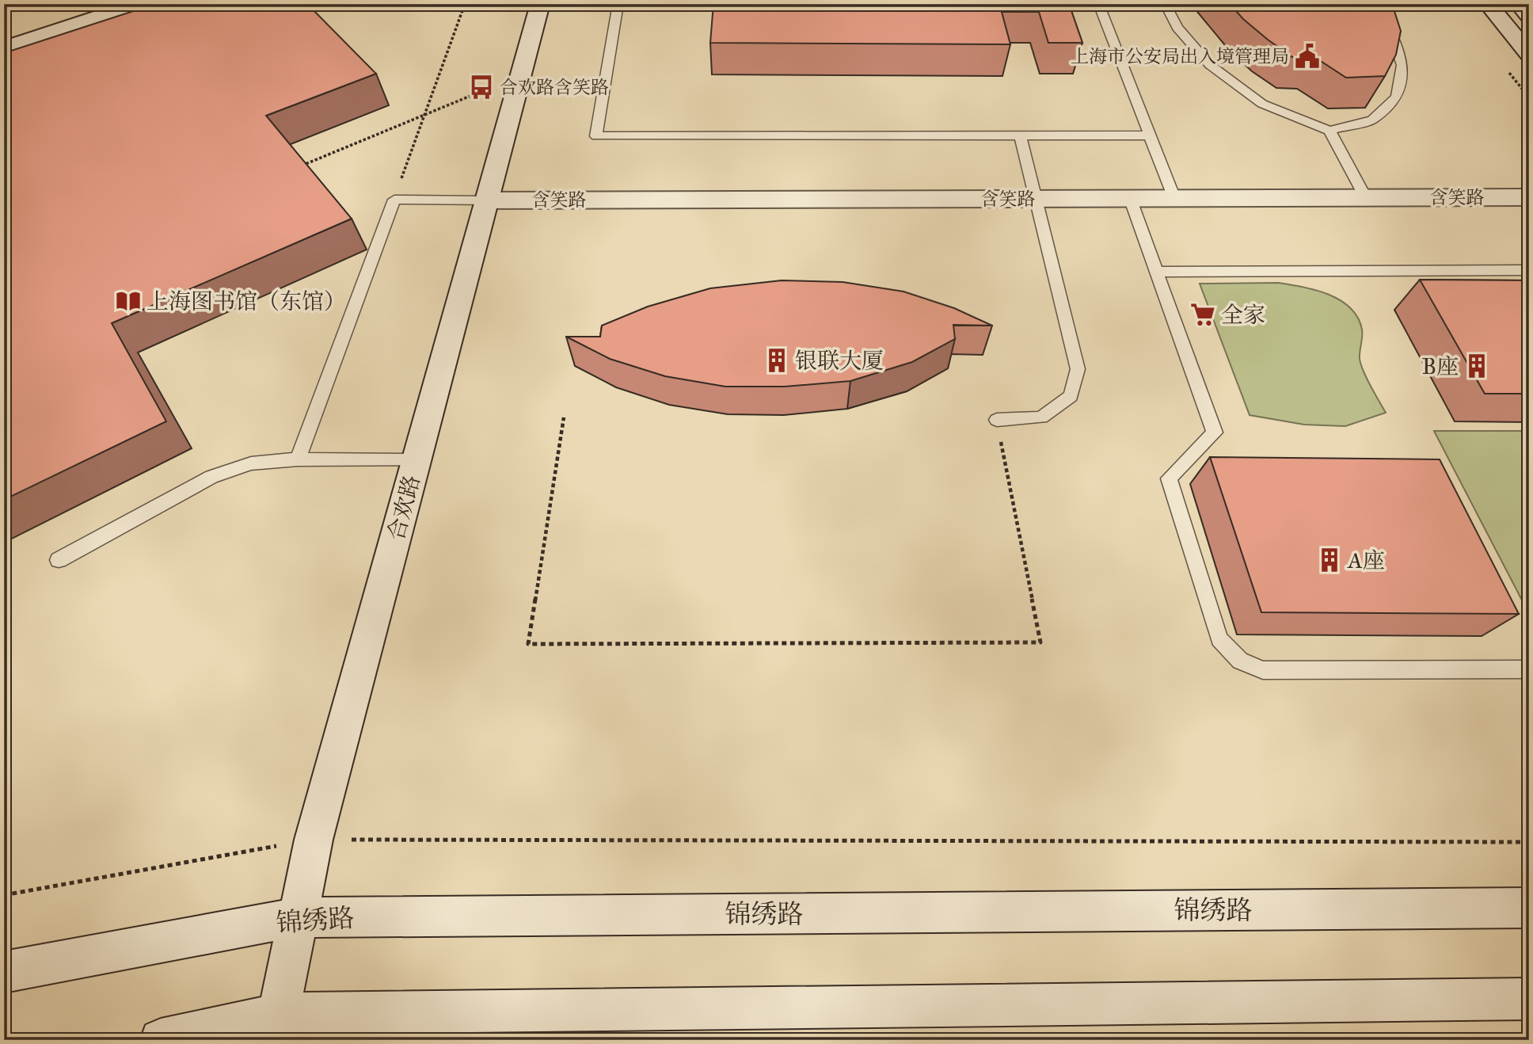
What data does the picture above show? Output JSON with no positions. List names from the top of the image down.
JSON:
{
  "streets": {
    "street": ["含笑路", "合欢路", "锦绣路"]
  },
  "crossings": [
    ["含笑路", "合欢路"],
    ["合欢路", "锦绣路"]
  ],
  "places": {
    "public building": ["上海市公安局出入境管理局"],
    "bus stop": ["合欢路含笑路"],
    "library": ["上海图书馆（东馆）"],
    "supermarket": ["全家"],
    "building": ["银联大厦", "B座", "A座"]
  }
}
